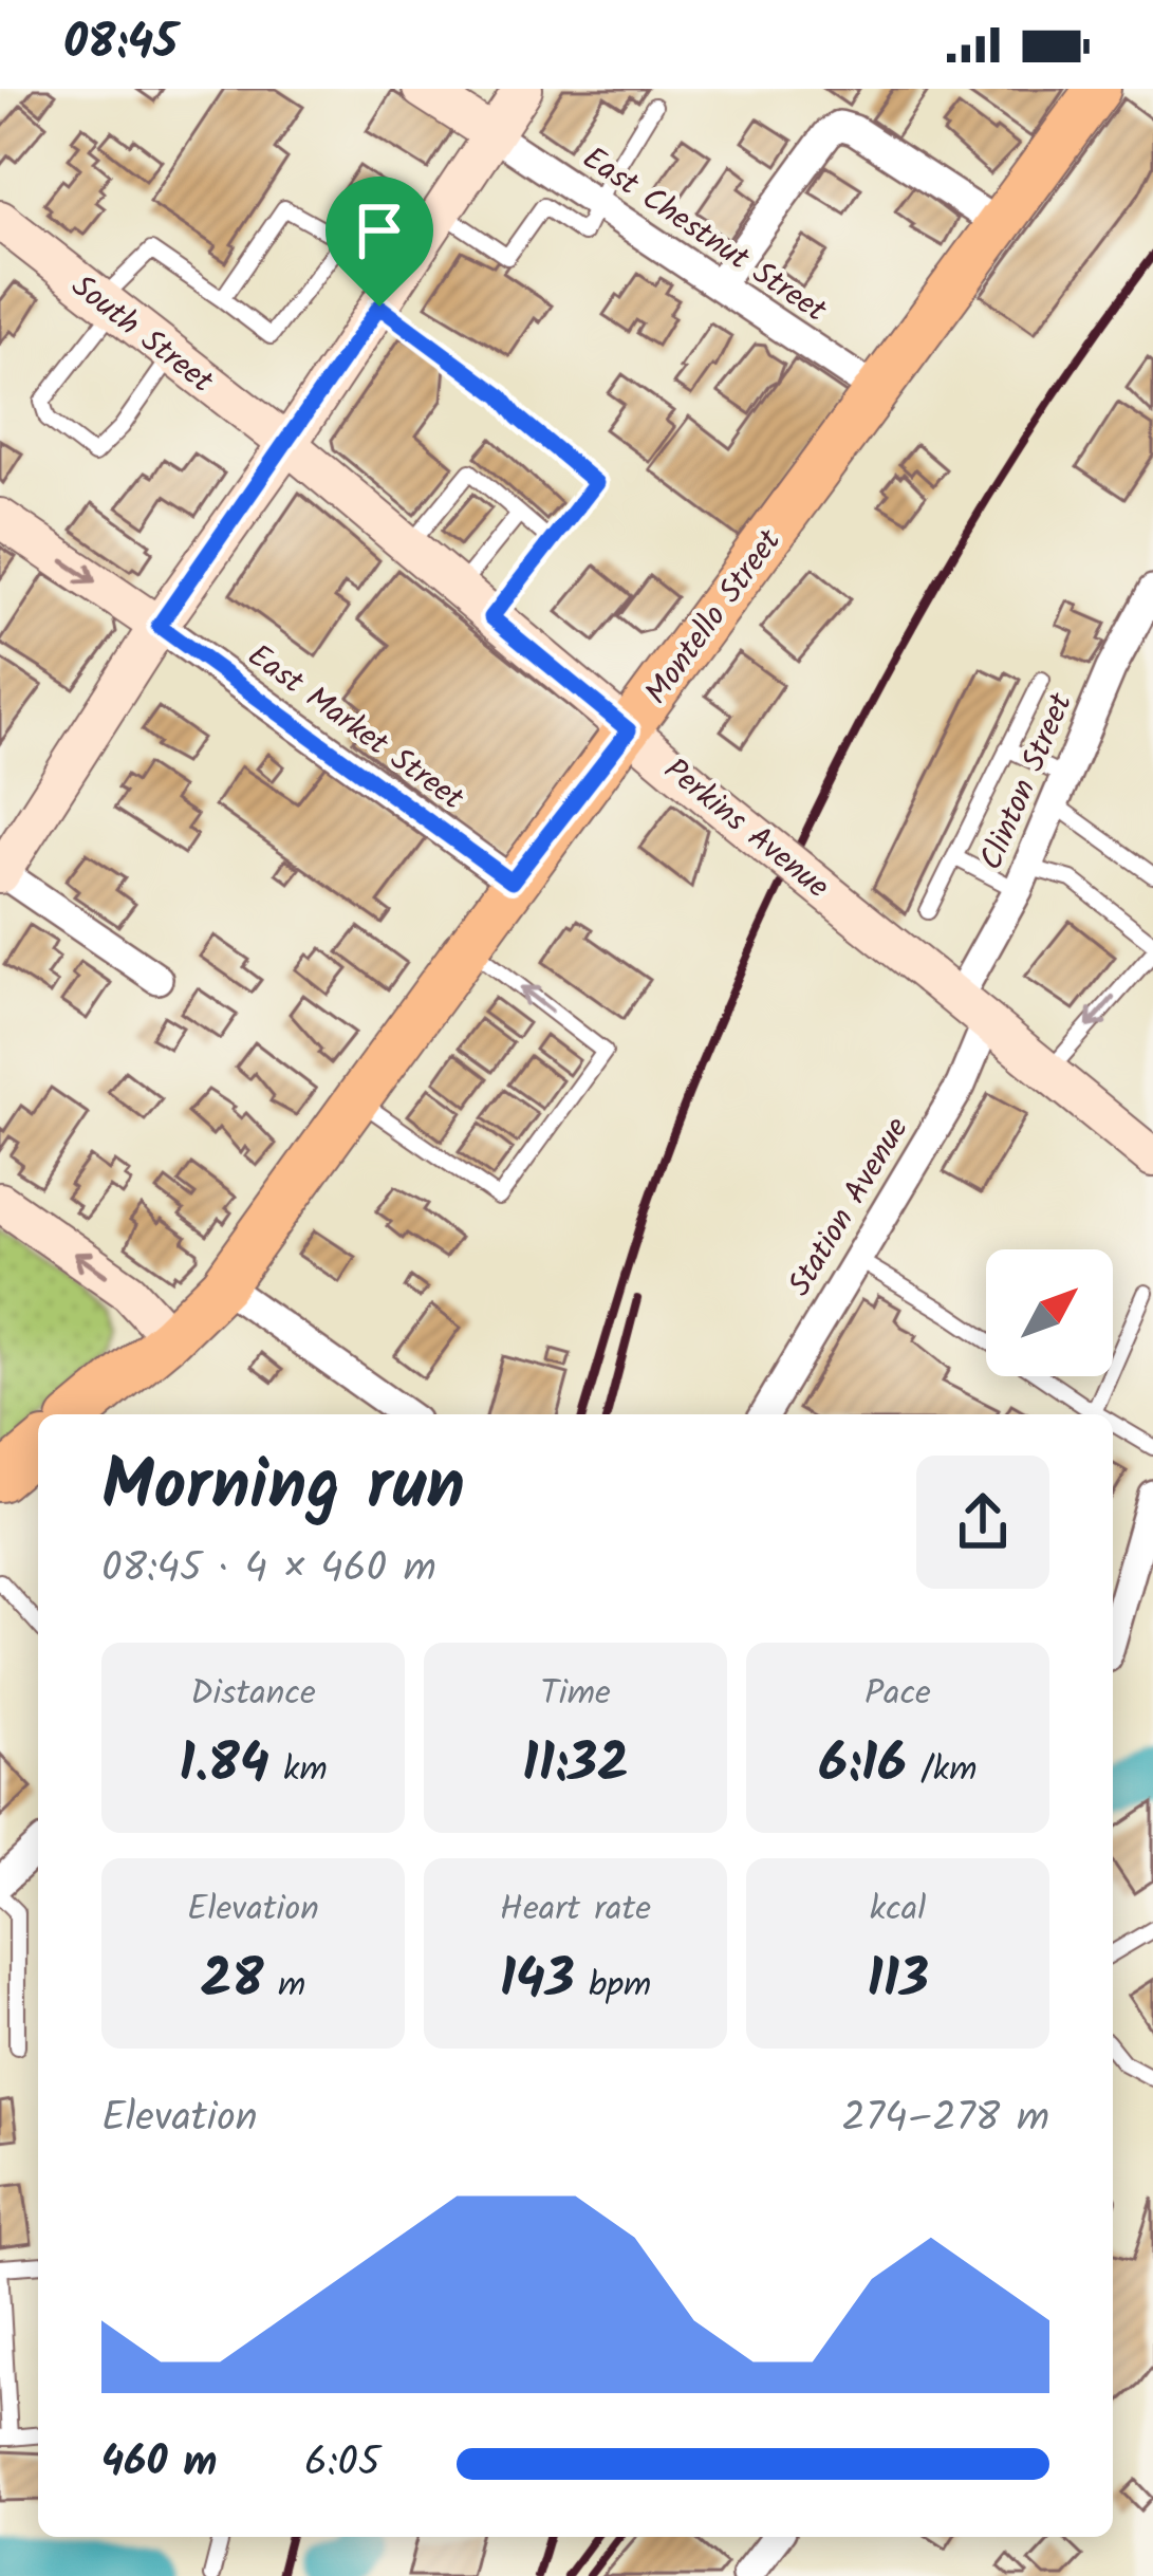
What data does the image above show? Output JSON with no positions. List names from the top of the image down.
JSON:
{
  "streets": {
    "main road": ["South Street", "Montello Street", "Perkins Avenue"],
    "street": [
      "East Chestnut Street",
      "East Market Street",
      "Clinton Street",
      "Station Avenue"
    ]
  },
  "crossings": [
    ["East Chestnut Street", "Montello Street"],
    ["South Street", "Perkins Avenue"],
    ["Montello Street", "East Market Street"],
    ["Montello Street", "Perkins Avenue"],
    ["Clinton Street", "Perkins Avenue"],
    ["Clinton Street", "Station Avenue"],
    ["Perkins Avenue", "Station Avenue"]
  ],
  "north": "top right",
  "page": {
    "status": "08:45",
    "heading": ["Morning run", "08:45 · 4 × 460 m"],
    "stats": [
      ["Distance", "1.84 km"],
      ["Time", "11:32"],
      ["Pace", "6:16 /km"],
      ["Elevation", "28 m"],
      ["Heart rate", "143 bpm"],
      ["kcal", "113"]
    ],
    "chart": ["Elevation", "274–278 m"],
    "list": [
      {
        "name": "460 m",
        "note": "6:05"
      }
    ]
  }
}
